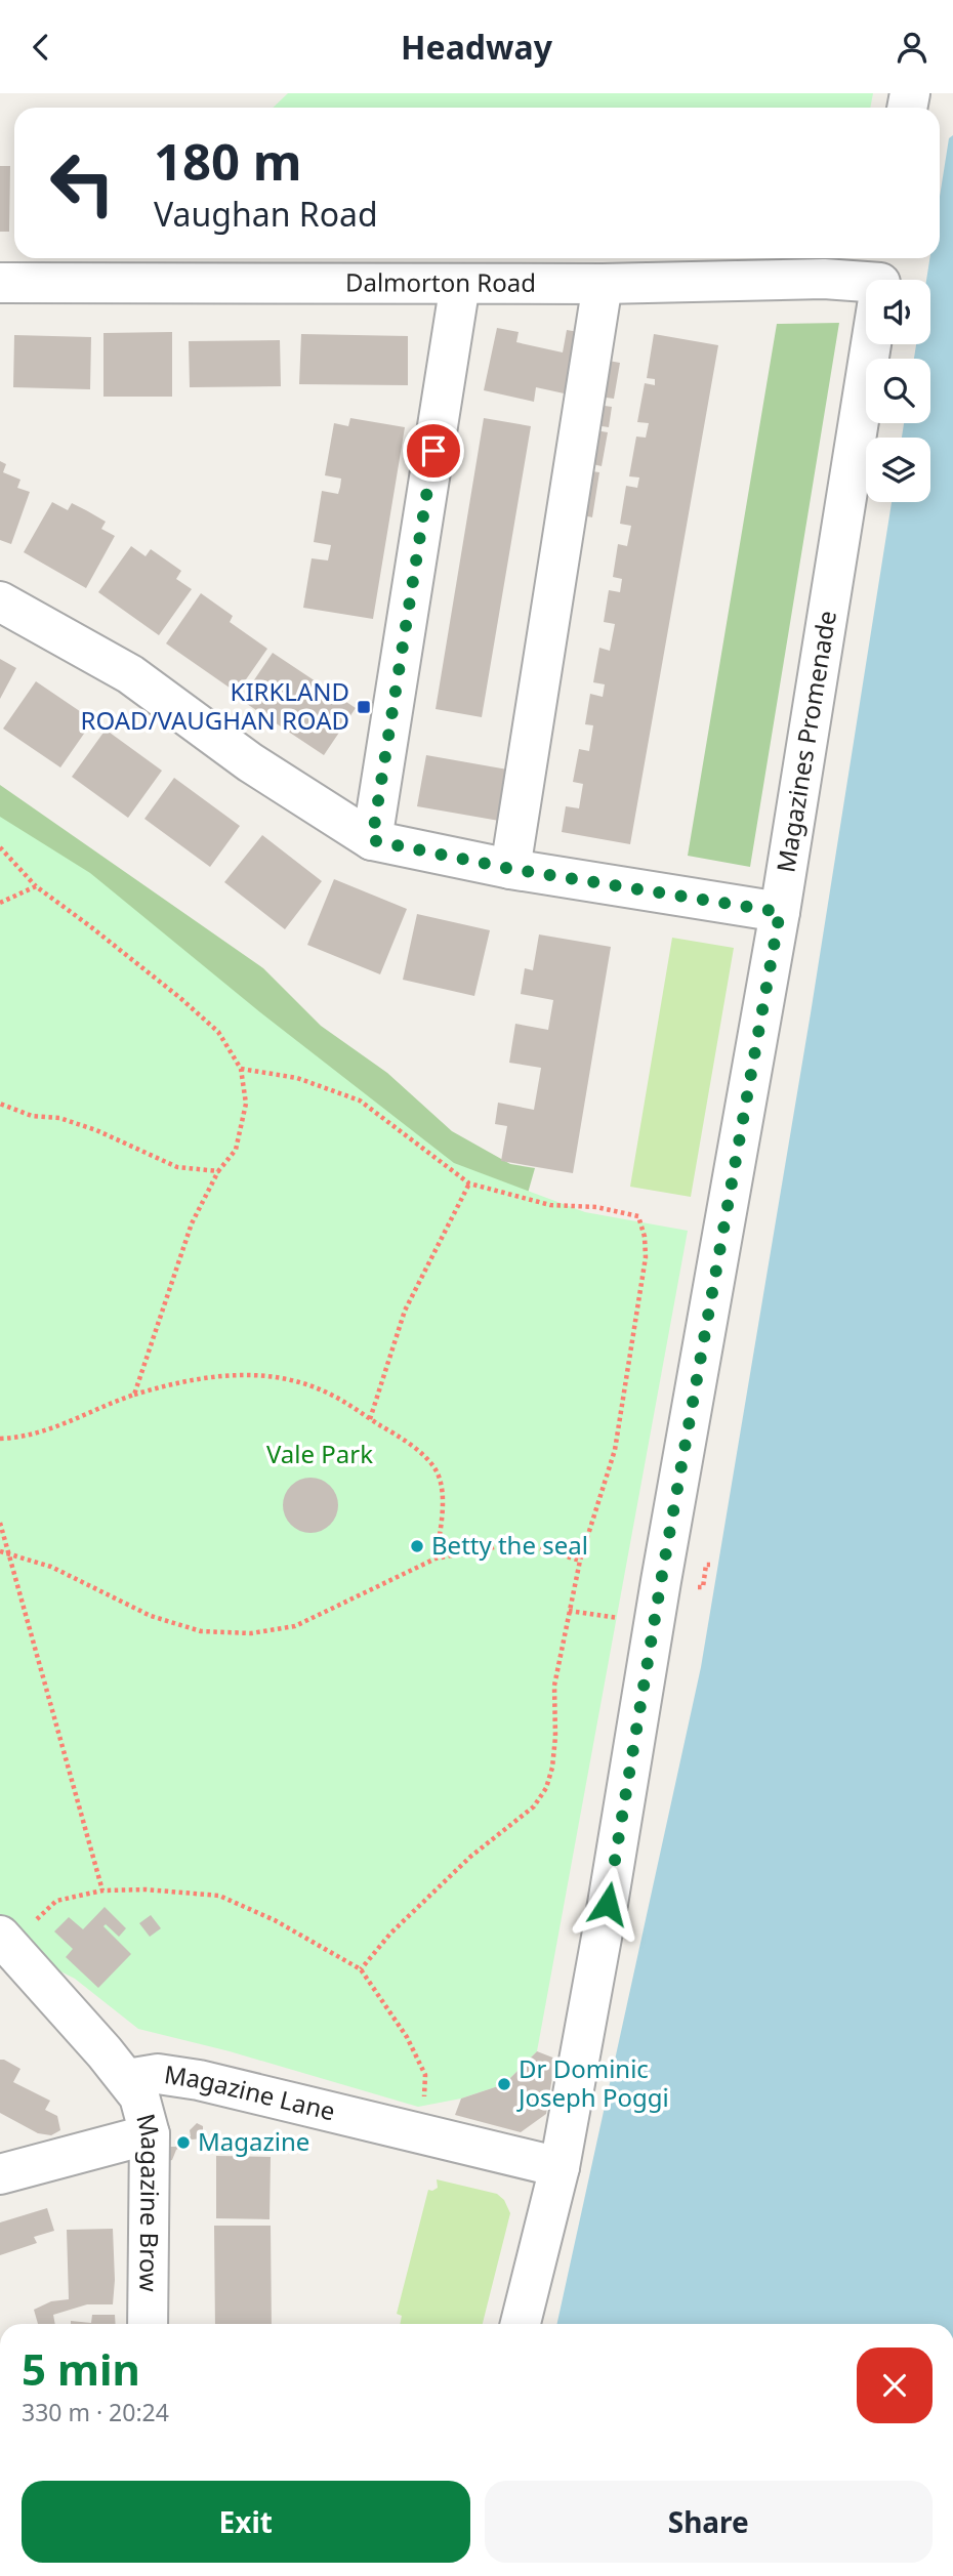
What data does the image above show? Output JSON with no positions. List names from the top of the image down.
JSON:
{
  "streets": {
    "street": [
      "Dalmorton Road",
      "Magazines Promenade",
      "Magazine Lane",
      "Magazine Brow"
    ]
  },
  "crossings": [
    ["Magazines Promenade", "Magazine Lane"],
    ["Magazine Lane", "Magazine Brow"]
  ],
  "parks": ["Vale Park"],
  "places": {
    "transit": ["KIRKLAND ROAD/VAUGHAN ROAD"],
    "other": ["Betty the seal", "Dr Dominic Joseph Poggi", "Magazine"]
  },
  "page": {
    "header": "Headway",
    "turn": ["180 m", "Vaughan Road"],
    "heading": ["5 min", "330 m · 20:24"],
    "buttons": ["Exit", "Share"]
  }
}
